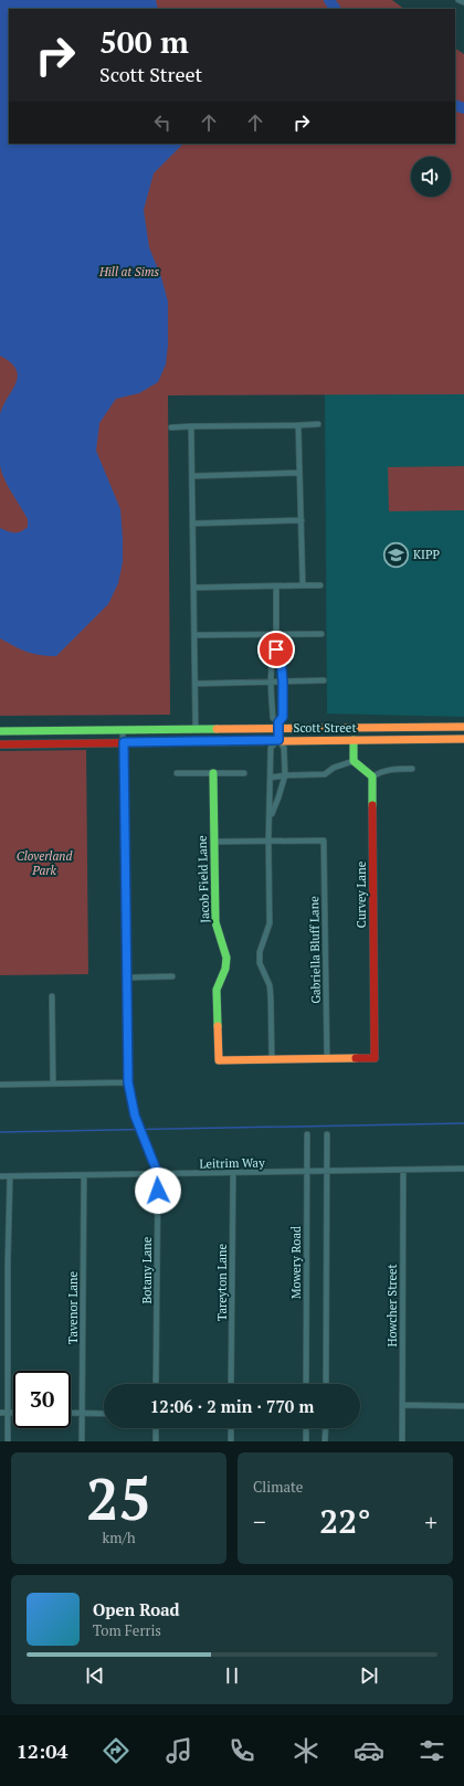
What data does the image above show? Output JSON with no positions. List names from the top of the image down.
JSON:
{
  "streets": {
    "main road": ["Scott Street", "Jacob Field Lane", "Curvey Lane"],
    "street": [
      "Gabriella Bluff Lane",
      "Leitrim Way",
      "Mowery Road",
      "Botany Lane",
      "Tareyton Lane",
      "Howcher Street",
      "Tavenor Lane"
    ]
  },
  "crossings": [
    ["Scott Street", "Botany Lane"],
    ["Curvey Lane", "Gabriella Bluff Lane"],
    ["Leitrim Way", "Mowery Road"],
    ["Leitrim Way", "Botany Lane"],
    ["Leitrim Way", "Tareyton Lane"],
    ["Leitrim Way", "Howcher Street"],
    ["Leitrim Way", "Tavenor Lane"]
  ],
  "parks": ["Hill at Sims", "Cloverland Park"],
  "places": {
    "school or university": ["KIPP"]
  },
  "page": {
    "turn": ["500 m", "Scott Street"],
    "limit": "30",
    "trip": "12:06 · 2 min · 770 m",
    "tile": [
      ["25", "km/h"],
      "Climate"
    ],
    "heat": ["−", "22°", "+"],
    "song": ["Open Road", "Tom Ferris"],
    "tabs": "12:04"
  }
}
